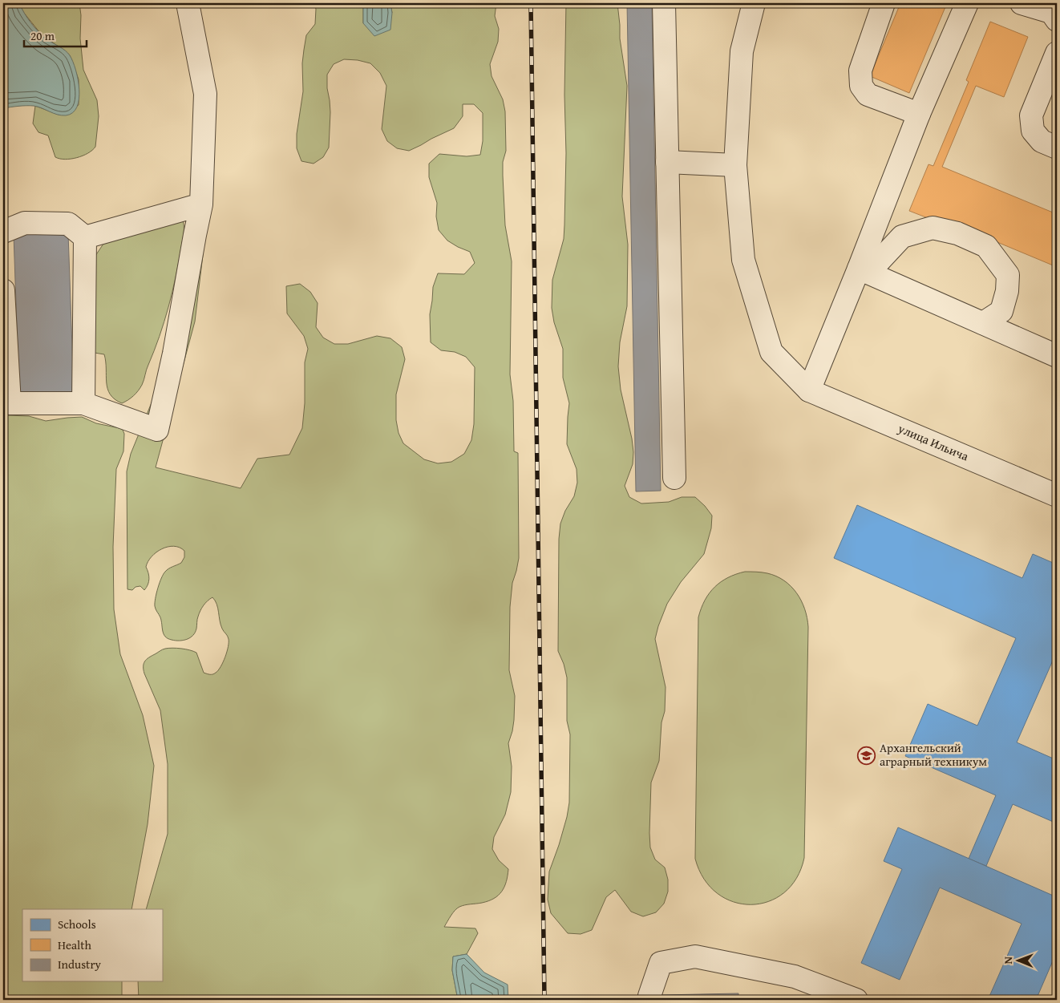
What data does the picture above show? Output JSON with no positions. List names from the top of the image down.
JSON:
{
  "streets": {
    "street": ["улица Ильича"]
  },
  "places": {
    "school or university": ["Архангельский аграрный техникум"]
  },
  "legend": ["Schools", "Health", "Industry"],
  "scale_bar": "20 m",
  "north": "left"
}
